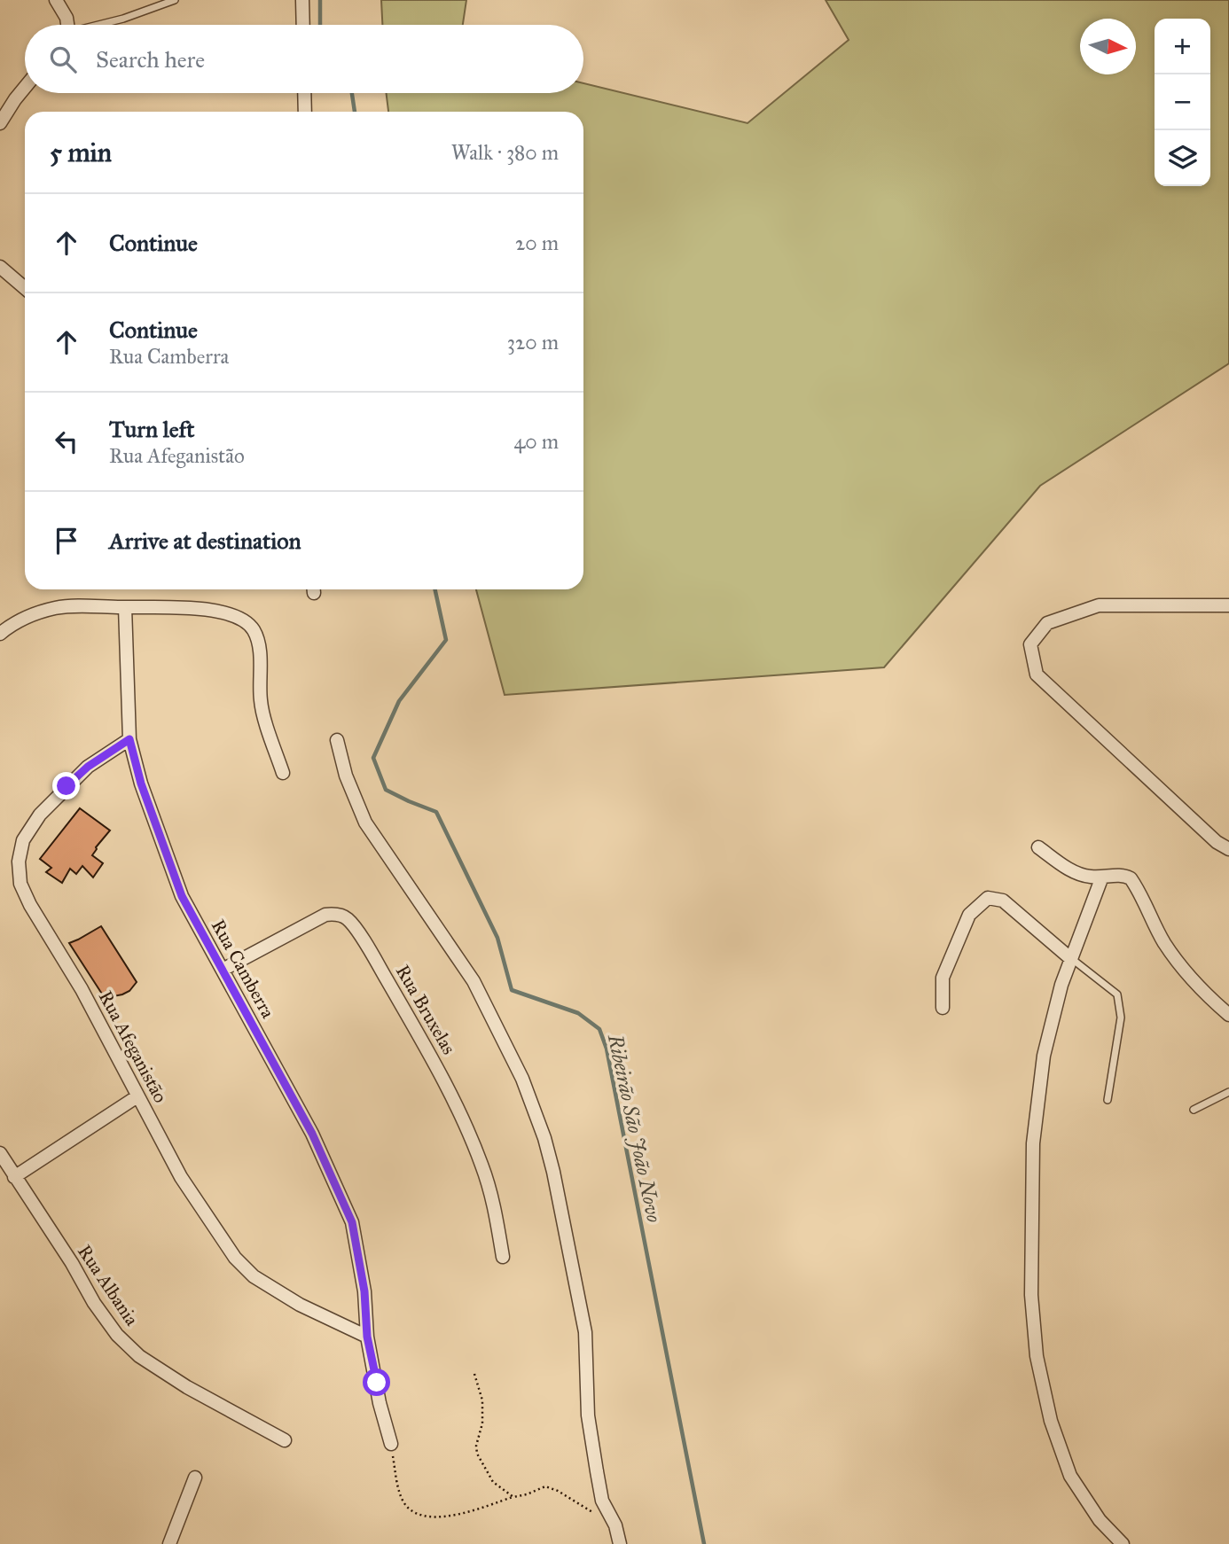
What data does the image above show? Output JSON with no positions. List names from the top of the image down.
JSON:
{
  "streets": {
    "street": [
      "Rua Camberra",
      "Rua Bruxelas",
      "Rua Afeganistão",
      "Rua Albania"
    ]
  },
  "crossings": [
    ["Rua Camberra", "Rua Bruxelas"],
    ["Rua Camberra", "Rua Afeganistão"]
  ],
  "water": ["Ribeirão São João Novo"],
  "north": "right",
  "page": {
    "map_buttons": ["+", "−"],
    "search": "Search here",
    "heading": ["5 min", "Walk · 380 m"],
    "list": [
      ["Continue", "20 m"],
      ["Continue", "Rua Camberra", "320 m"],
      ["Turn left", "Rua Afeganistão", "40 m"],
      "Arrive at destination"
    ]
  }
}
